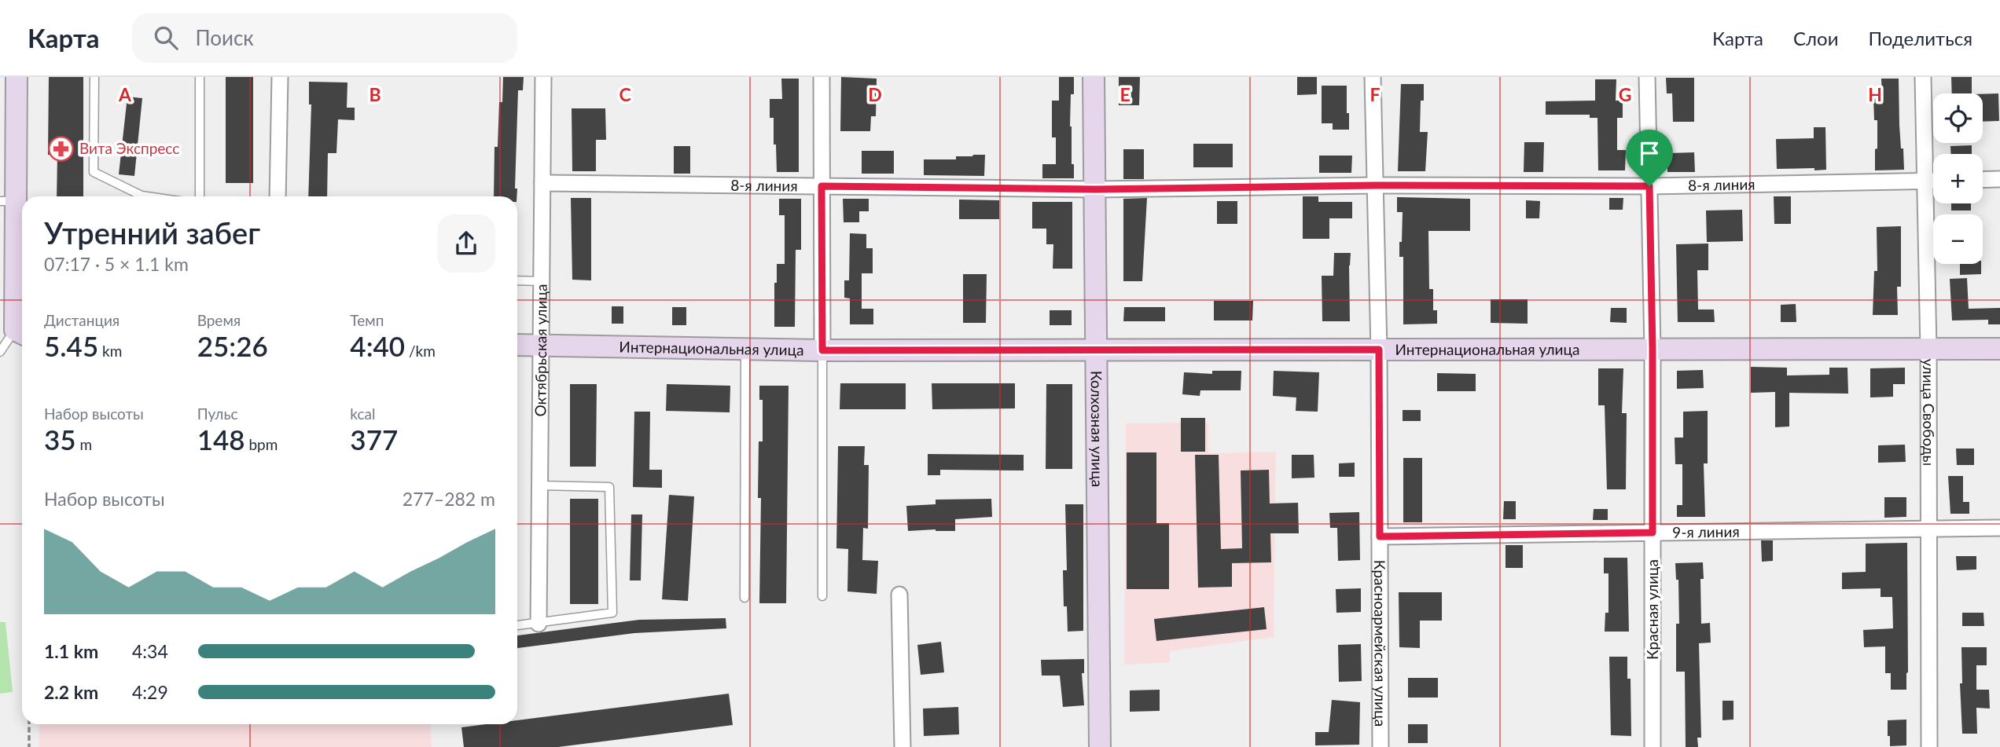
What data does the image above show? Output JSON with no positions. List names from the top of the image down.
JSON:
{
  "streets": {
    "street": [
      "8-я линия",
      "Интернациональная улица",
      "Октябрьская улица",
      "улица Свободы",
      "Колхозная улица",
      "9-я линия",
      "Красная улица",
      "Красноармейская улица"
    ]
  },
  "crossings": [
    ["8-я линия", "Октябрьская улица"],
    ["8-я линия", "улица Свободы"],
    ["8-я линия", "Колхозная улица"],
    ["8-я линия", "Красная улица"],
    ["8-я линия", "Красноармейская улица"],
    ["Интернациональная улица", "Октябрьская улица"],
    ["Интернациональная улица", "улица Свободы"],
    ["Интернациональная улица", "Колхозная улица"],
    ["Интернациональная улица", "Красная улица"],
    ["Интернациональная улица", "Красноармейская улица"],
    ["улица Свободы", "9-я линия"],
    ["9-я линия", "Красная улица"],
    ["9-я линия", "Красноармейская улица"]
  ],
  "places": {
    "pharmacy": ["Вита Экспресс"]
  },
  "page": {
    "header": "Карта",
    "search": "Поиск",
    "nav": ["Карта", "Слои", "Поделиться"],
    "map_buttons": ["+", "−"],
    "heading": ["Утренний забег", "07:17 · 5 × 1.1 km"],
    "stats": [
      ["Дистанция", "5.45 km"],
      ["Время", "25:26"],
      ["Темп", "4:40 /km"],
      ["Набор высоты", "35 m"],
      ["Пульс", "148 bpm"],
      ["kcal", "377"]
    ],
    "chart": ["Набор высоты", "277–282 m"],
    "list": [
      {
        "name": "1.1 km",
        "note": "4:34"
      },
      {
        "name": "2.2 km",
        "note": "4:29"
      }
    ]
  },
  "grid": {
    "columns": [
      "A",
      "B",
      "C",
      "D",
      "E",
      "F",
      "G",
      "H"
    ]
  }
}
